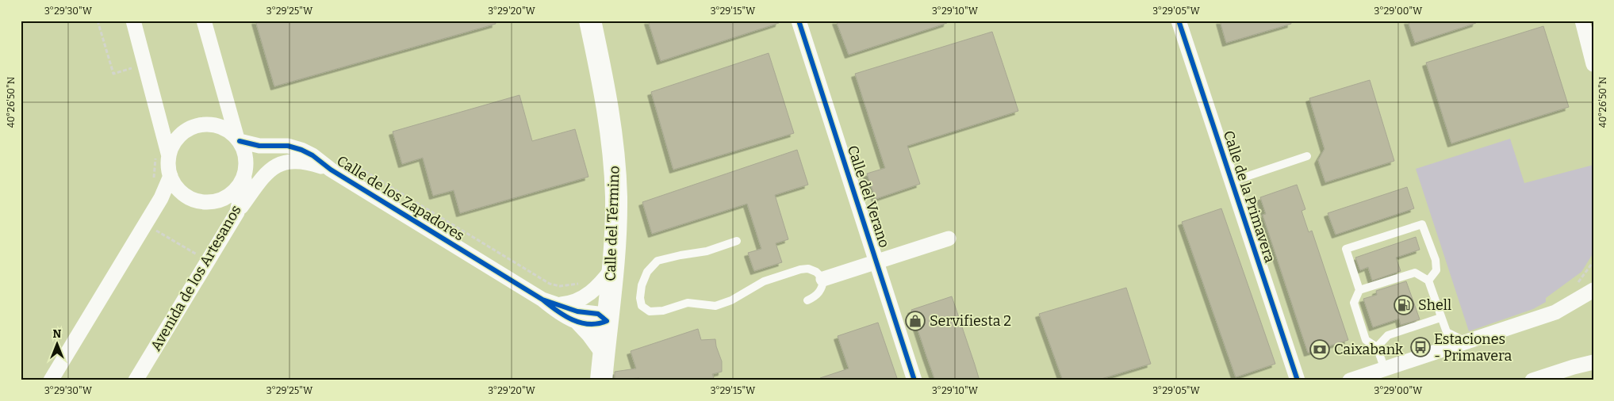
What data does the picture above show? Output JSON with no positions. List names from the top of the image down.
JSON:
{
  "streets": {
    "street": [
      "Calle del Verano",
      "Calle de la Primavera",
      "Calle de los Zapadores",
      "Calle del Término",
      "Avenida de los Artesanos"
    ]
  },
  "crossings": [
    ["Calle de los Zapadores", "Calle del Término"],
    ["Calle de los Zapadores", "Avenida de los Artesanos"]
  ],
  "places": {
    "fuel station": ["Shell"],
    "shop": ["Servifiesta 2"],
    "bus stop": ["Estaciones - Primavera"],
    "bank": ["Caixabank"]
  },
  "north": "top",
  "coordinates": [
    "3°29'30\"W",
    "3°29'25\"W",
    "3°29'20\"W",
    "3°29'15\"W",
    "3°29'10\"W",
    "3°29'05\"W",
    "3°29'00\"W",
    "40°26'50\"N"
  ]
}
